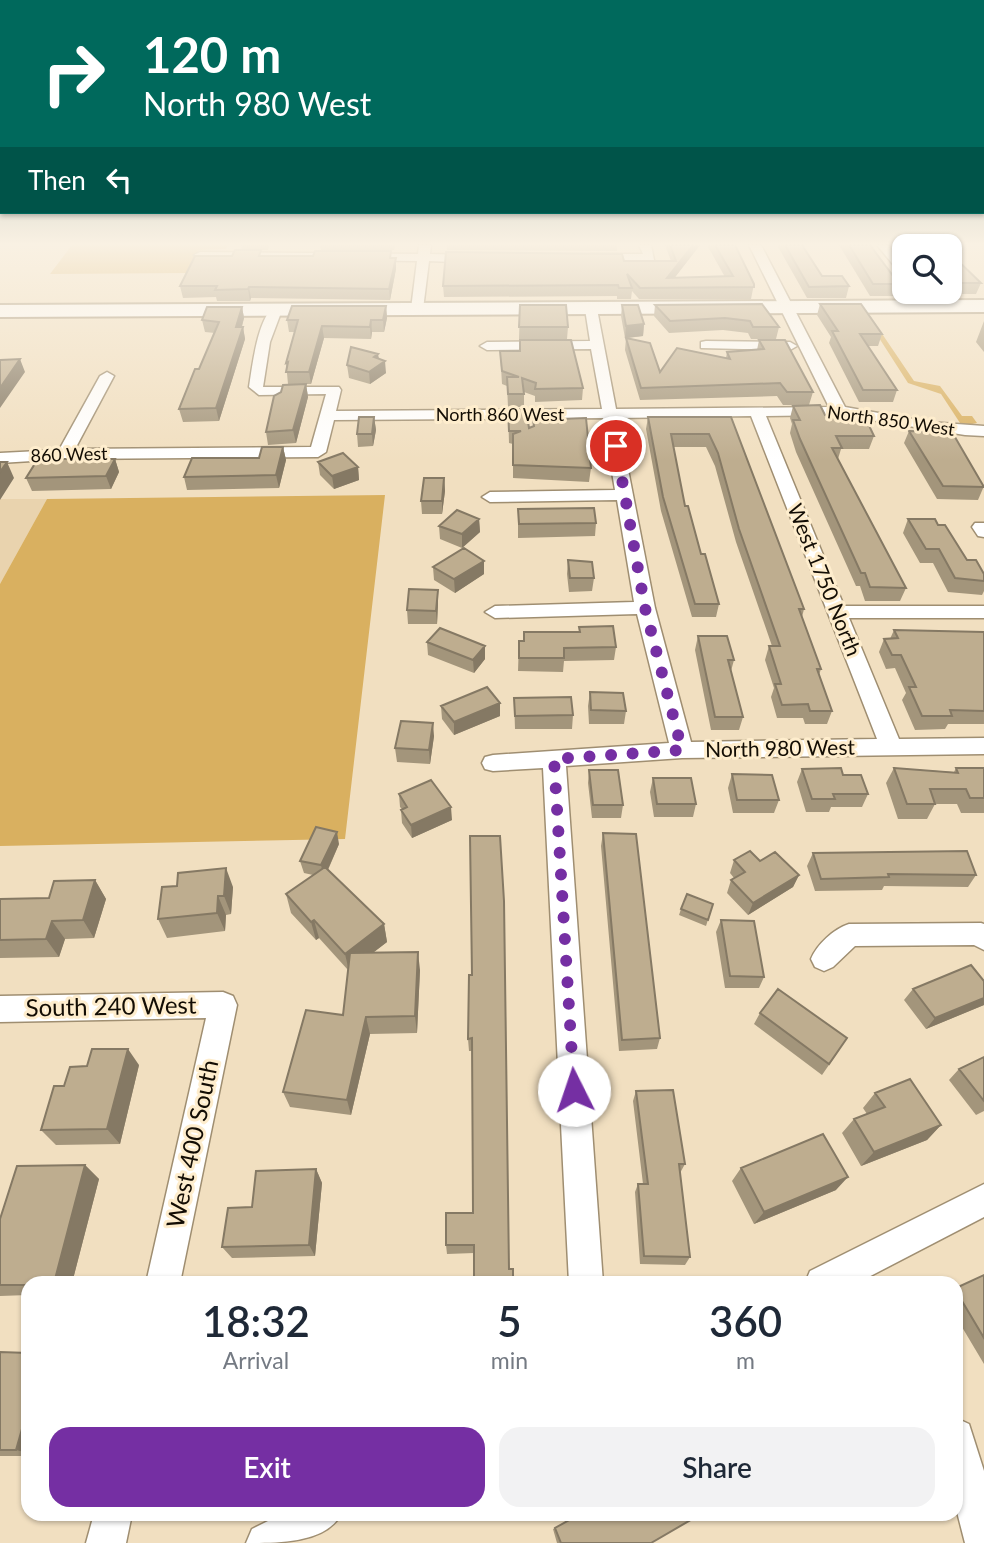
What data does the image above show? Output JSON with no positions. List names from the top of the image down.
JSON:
{
  "streets": {
    "street": [
      "North 860 West",
      "North 850 West",
      "860 West",
      "West 1750 North",
      "North 980 West",
      "South 240 West",
      "West 400 South"
    ]
  },
  "crossings": [
    ["North 860 West", "North 850 West"],
    ["North 860 West", "860 West"],
    ["North 860 West", "West 1750 North"],
    ["North 850 West", "West 1750 North"],
    ["West 1750 North", "North 980 West"],
    ["South 240 West", "West 400 South"]
  ],
  "page": {
    "turn": ["120 m", "North 980 West"],
    "then": "Then",
    "eta": [
      "18:32",
      "Arrival",
      "5",
      "min",
      "360",
      "m"
    ],
    "buttons": ["Exit", "Share"]
  }
}
